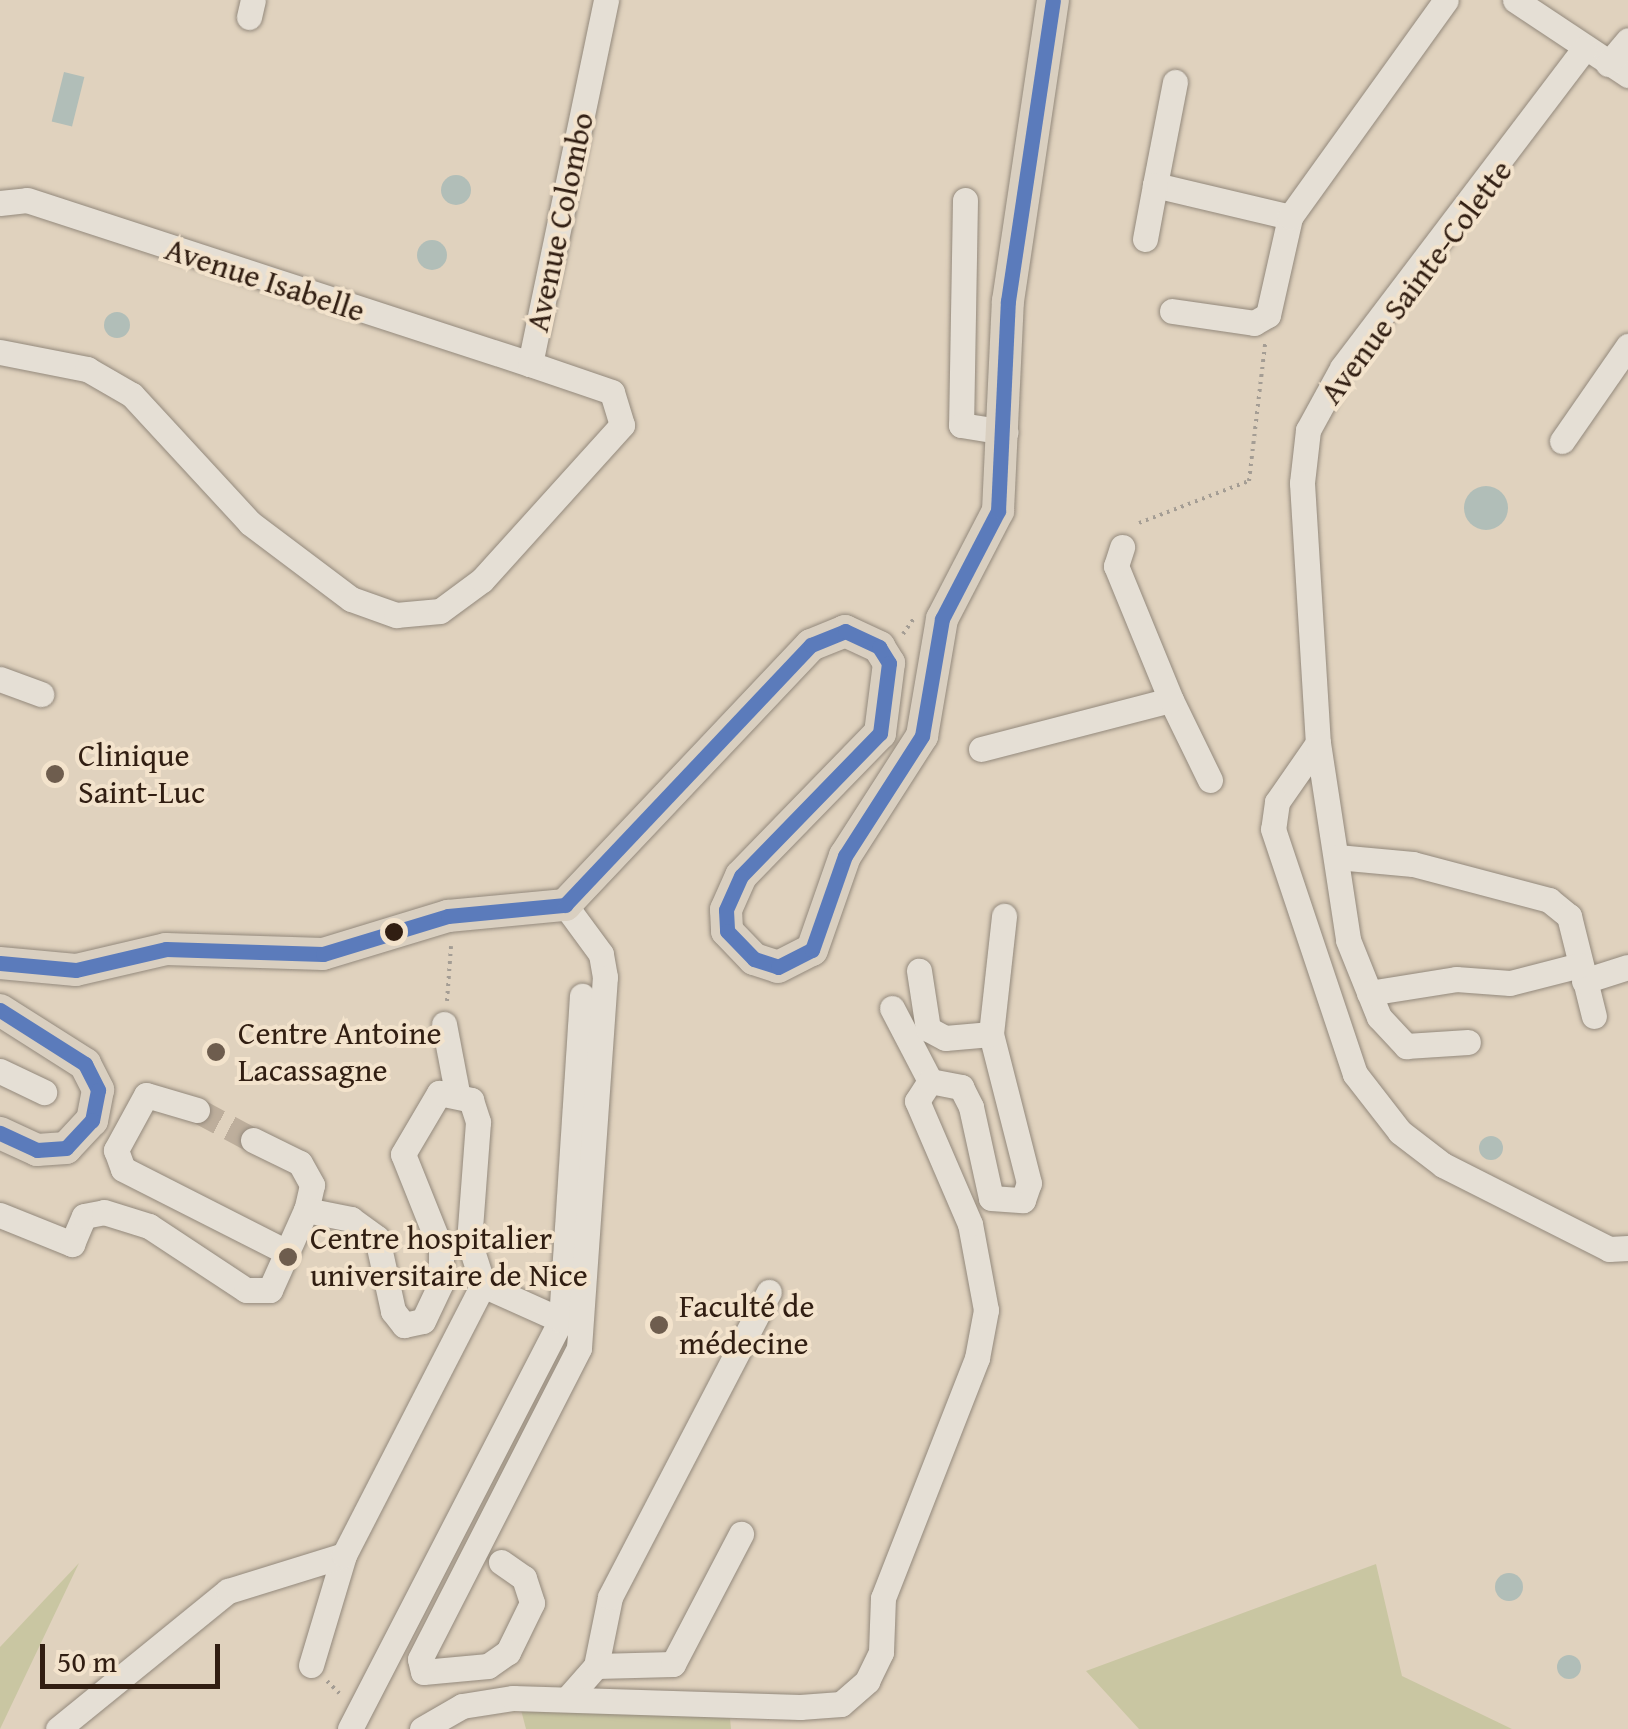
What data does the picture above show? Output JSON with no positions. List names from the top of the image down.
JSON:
{
  "streets": {
    "street": ["Avenue Colombo", "Avenue Isabelle", "Avenue Sainte-Colette"]
  },
  "crossings": [
    ["Avenue Colombo", "Avenue Isabelle"]
  ],
  "places": [
    "Clinique Saint-Luc",
    "Centre Antoine Lacassagne",
    "Centre hospitalier universitaire de Nice",
    "Faculté de médecine"
  ],
  "scale_bar": "50 m"
}
